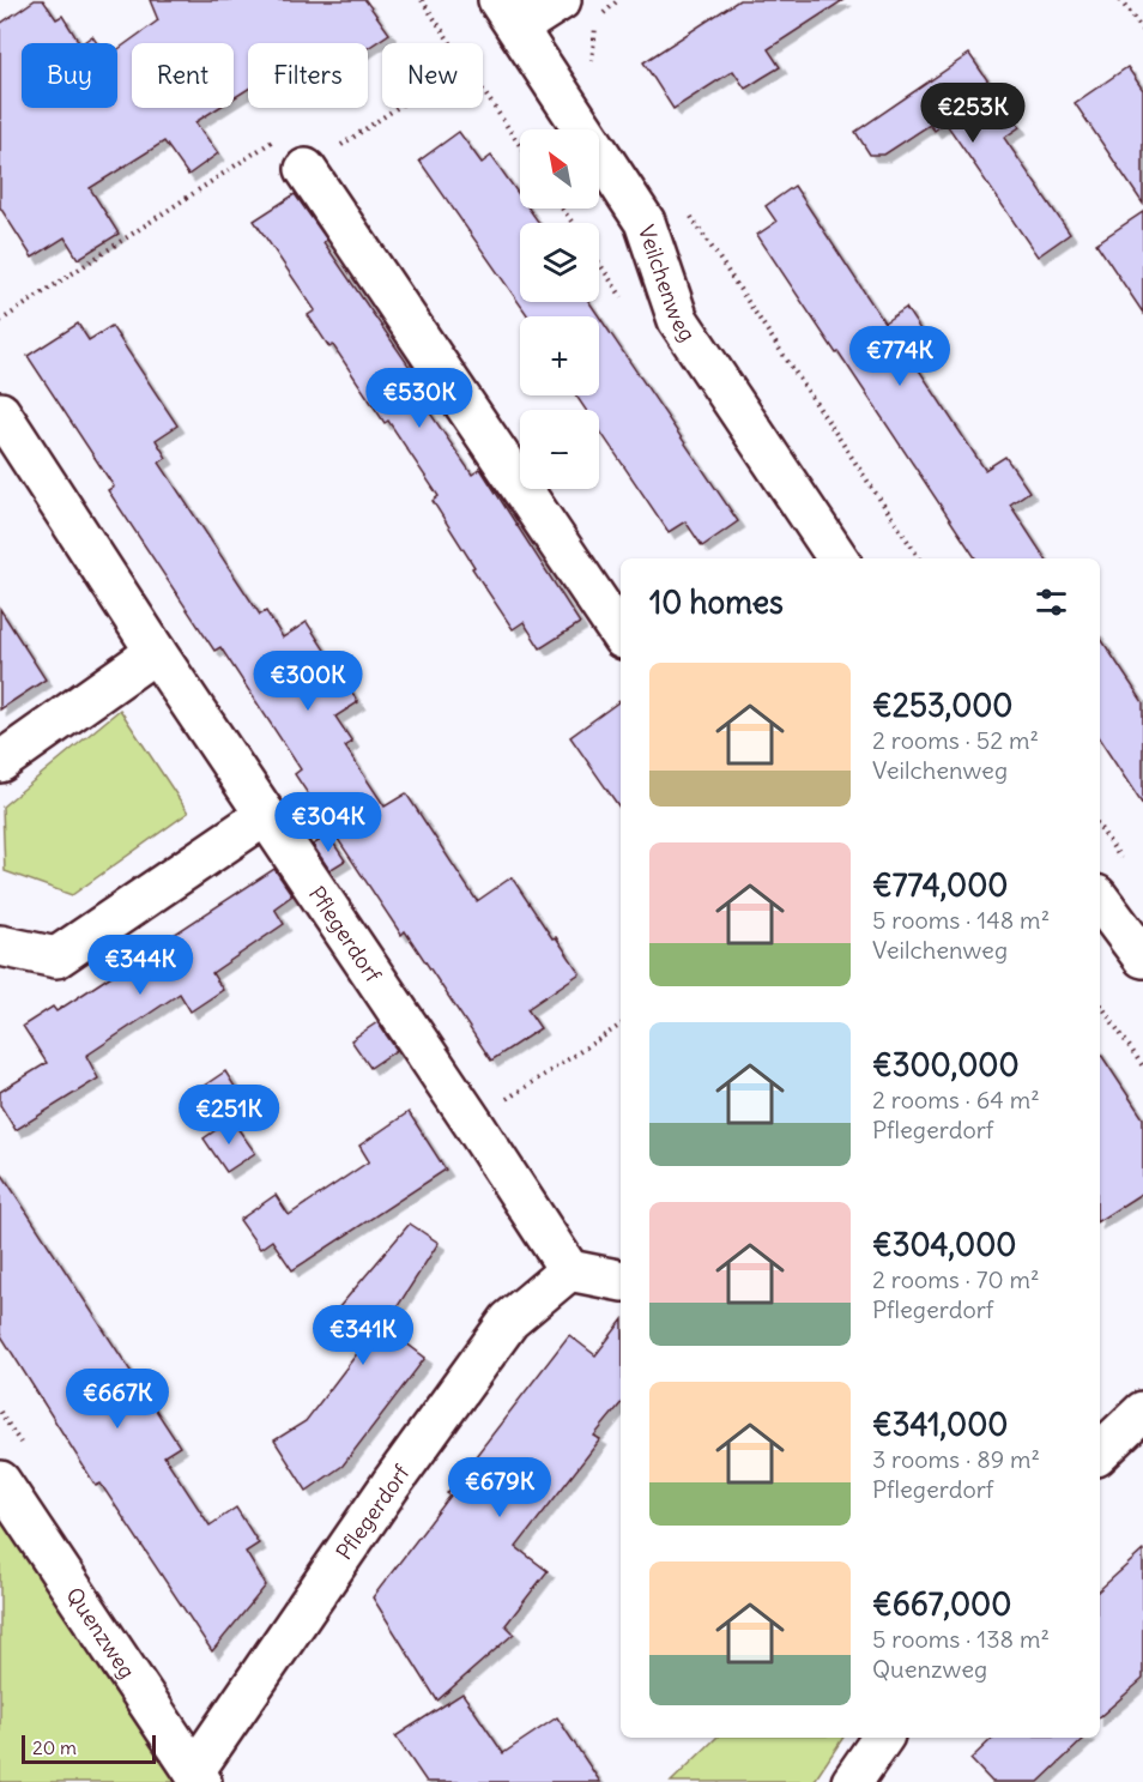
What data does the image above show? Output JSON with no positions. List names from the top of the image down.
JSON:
{
  "streets": {
    "street": ["Veilchenweg", "Pflegerdorf", "Quenzweg"]
  },
  "crossings": [
    ["Pflegerdorf", "Quenzweg"]
  ],
  "scale_bar": "20 m",
  "north": "top left",
  "page": {
    "chip": [
      "Buy",
      "Rent",
      "Filters",
      "New"
    ],
    "price": [
      "€253K",
      "€774K",
      "€530K",
      "€300K",
      "€304K",
      "€344K",
      "€251K",
      "€341K",
      "€667K",
      "€679K"
    ],
    "map_buttons": ["+", "−"],
    "heading": "10 homes",
    "list": [
      {
        "name": "€253,000",
        "note": "2 rooms · 52 m² · Veilchenweg"
      },
      {
        "name": "€774,000",
        "note": "5 rooms · 148 m² · Veilchenweg"
      },
      {
        "name": "€300,000",
        "note": "2 rooms · 64 m² · Pflegerdorf"
      },
      {
        "name": "€304,000",
        "note": "2 rooms · 70 m² · Pflegerdorf"
      },
      {
        "name": "€341,000",
        "note": "3 rooms · 89 m² · Pflegerdorf"
      },
      {
        "name": "€667,000",
        "note": "5 rooms · 138 m² · Quenzweg"
      }
    ],
    "scale": "20 m"
  }
}
